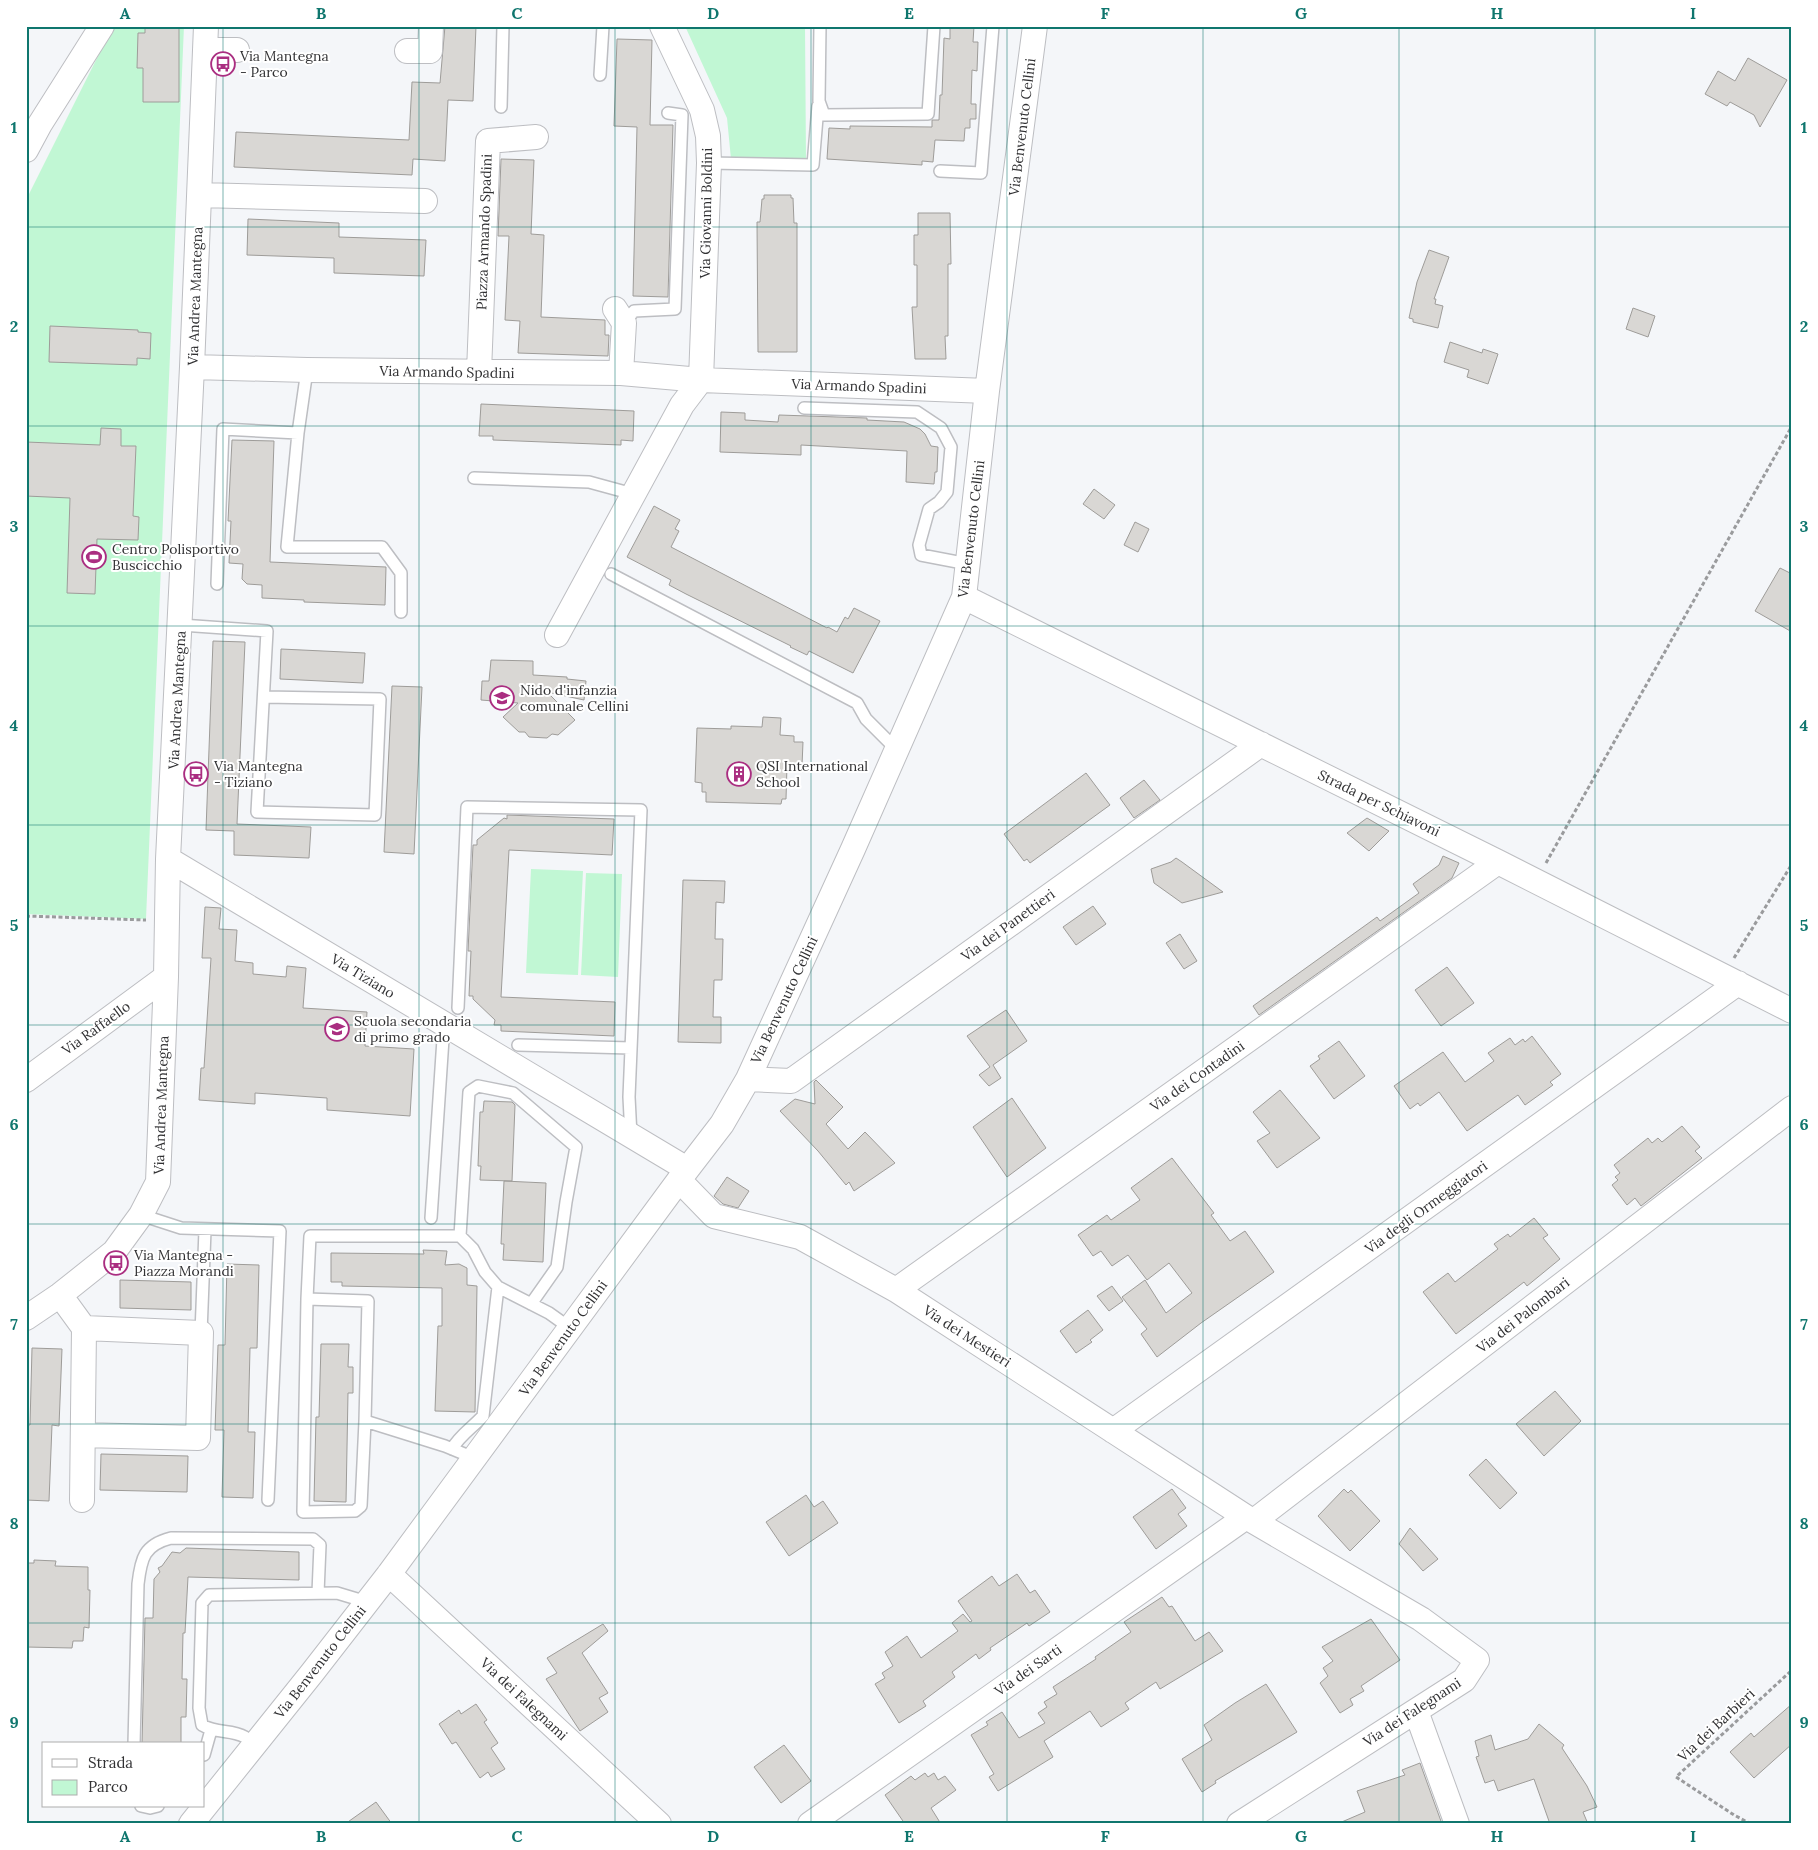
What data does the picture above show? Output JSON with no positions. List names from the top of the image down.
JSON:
{
  "streets": {
    "street": [
      "Via Benvenuto Cellini",
      "Via Giovanni Boldini",
      "Piazza Armando Spadini",
      "Via Andrea Mantegna",
      "Via Armando Spadini",
      "Strada per Schiavoni",
      "Via dei Panettieri",
      "Via Tiziano",
      "Via Raffaello",
      "Via dei Contadini",
      "Via degli Ormeggiatori",
      "Via dei Palombari",
      "Via dei Mestieri",
      "Via dei Sarti",
      "Via dei Falegnami"
    ],
    "path": ["Via dei Barbieri"]
  },
  "crossings": [
    ["Via Benvenuto Cellini", "Via Armando Spadini"],
    ["Via Benvenuto Cellini", "Strada per Schiavoni"],
    ["Via Benvenuto Cellini", "Via dei Panettieri"],
    ["Via Benvenuto Cellini", "Via Tiziano"],
    ["Via Benvenuto Cellini", "Via dei Mestieri"],
    ["Via Benvenuto Cellini", "Via dei Falegnami"],
    ["Via Giovanni Boldini", "Via Armando Spadini"],
    ["Piazza Armando Spadini", "Via Armando Spadini"],
    ["Via Andrea Mantegna", "Via Armando Spadini"],
    ["Via Andrea Mantegna", "Via Tiziano"],
    ["Via Andrea Mantegna", "Via Raffaello"],
    ["Strada per Schiavoni", "Via dei Panettieri"],
    ["Strada per Schiavoni", "Via dei Contadini"],
    ["Strada per Schiavoni", "Via degli Ormeggiatori"],
    ["Via Tiziano", "Via dei Mestieri"],
    ["Via dei Contadini", "Via dei Mestieri"],
    ["Via degli Ormeggiatori", "Via dei Mestieri"],
    ["Via dei Palombari", "Via dei Mestieri"],
    ["Via dei Palombari", "Via dei Sarti"],
    ["Via dei Palombari", "Via dei Falegnami"],
    ["Via dei Mestieri", "Via dei Sarti"],
    ["Via dei Mestieri", "Via dei Falegnami"],
    ["Via dei Sarti", "Via dei Falegnami"]
  ],
  "places": {
    "bus stop": ["Via Mantegna - Parco", "Via Mantegna - Tiziano", "Via Mantegna - Piazza Morandi"],
    "sports": ["Centro Polisportivo Buscicchio"],
    "school or university": ["Nido d'infanzia comunale Cellini", "Scuola secondaria di primo grado"],
    "building": ["QSI International School"]
  },
  "legend": ["Strada", "Parco"],
  "grid": {
    "columns": [
      "A",
      "B",
      "C",
      "D",
      "E",
      "F",
      "G",
      "H",
      "I"
    ],
    "rows": [
      "1",
      "2",
      "3",
      "4",
      "5",
      "6",
      "7",
      "8",
      "9"
    ]
  }
}
